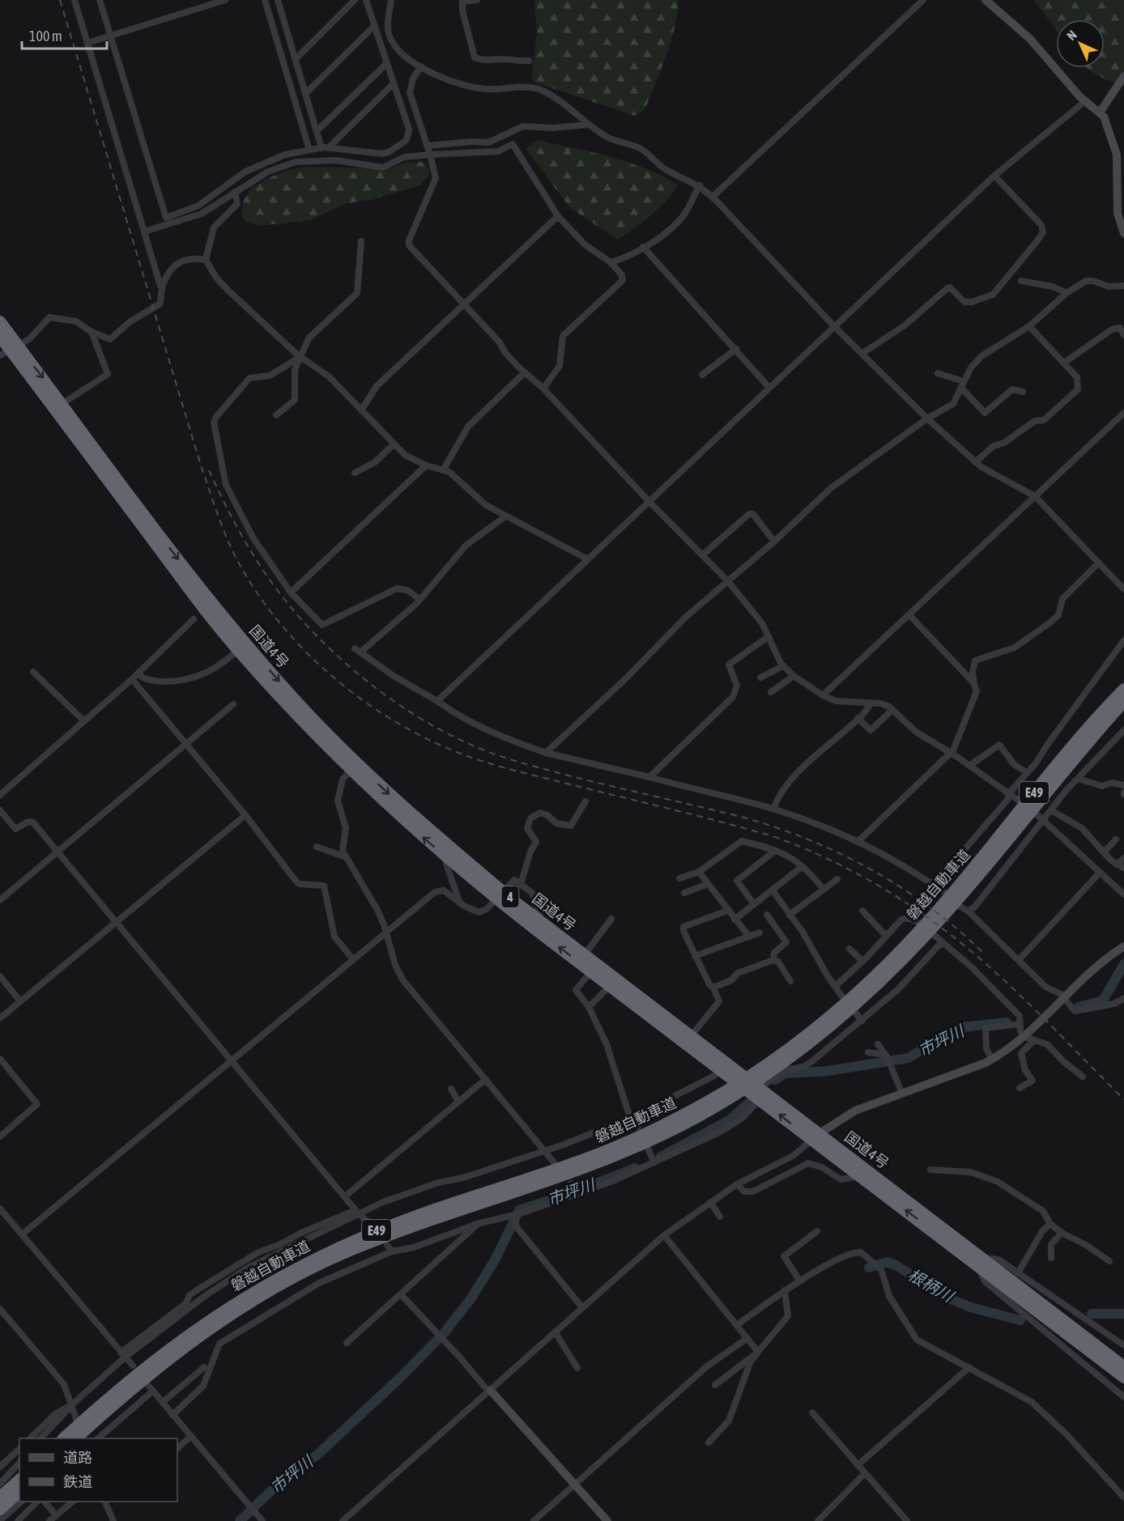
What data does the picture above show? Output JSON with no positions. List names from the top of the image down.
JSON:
{
  "streets": {
    "highway": [
      "国道4号",
      "E49",
      "磐越自動車道",
      "4"
    ]
  },
  "water": ["市坪川", "根柄川"],
  "legend": ["道路", "鉄道"],
  "scale_bar": "100 m",
  "north": "top left"
}
